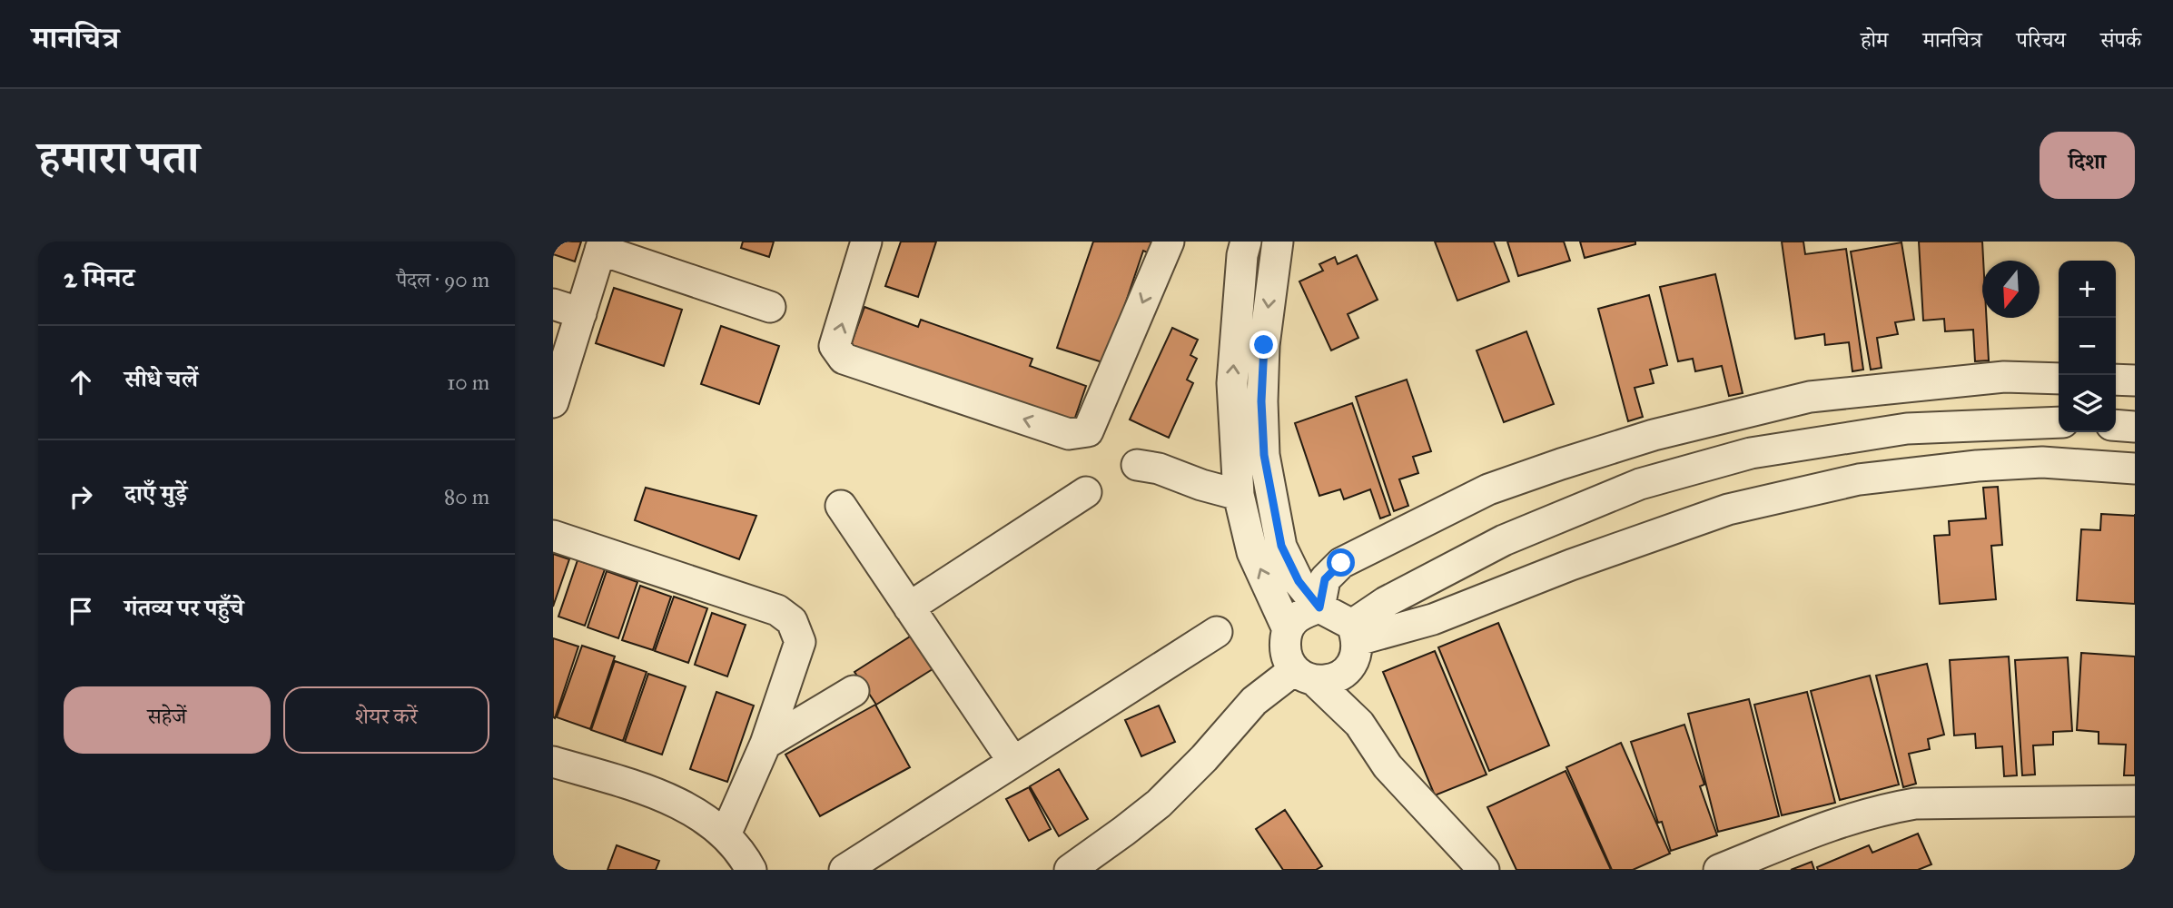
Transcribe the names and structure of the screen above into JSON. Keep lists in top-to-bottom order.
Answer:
{
  "north": "bottom",
  "page": {
    "header": "मानचित्र",
    "nav": [
      "होम",
      "मानचित्र",
      "परिचय",
      "संपर्क"
    ],
    "title": "हमारा पता",
    "buttons": [
      "दिशा",
      ["सहेजें", "शेयर करें"]
    ],
    "heading": ["2 मिनट", "पैदल · 90 m"],
    "map_buttons": ["+", "−"],
    "list": [
      ["सीधे चलें", "10 m"],
      ["दाएँ मुड़ें", "80 m"],
      "गंतव्य पर पहुँचे"
    ]
  }
}
